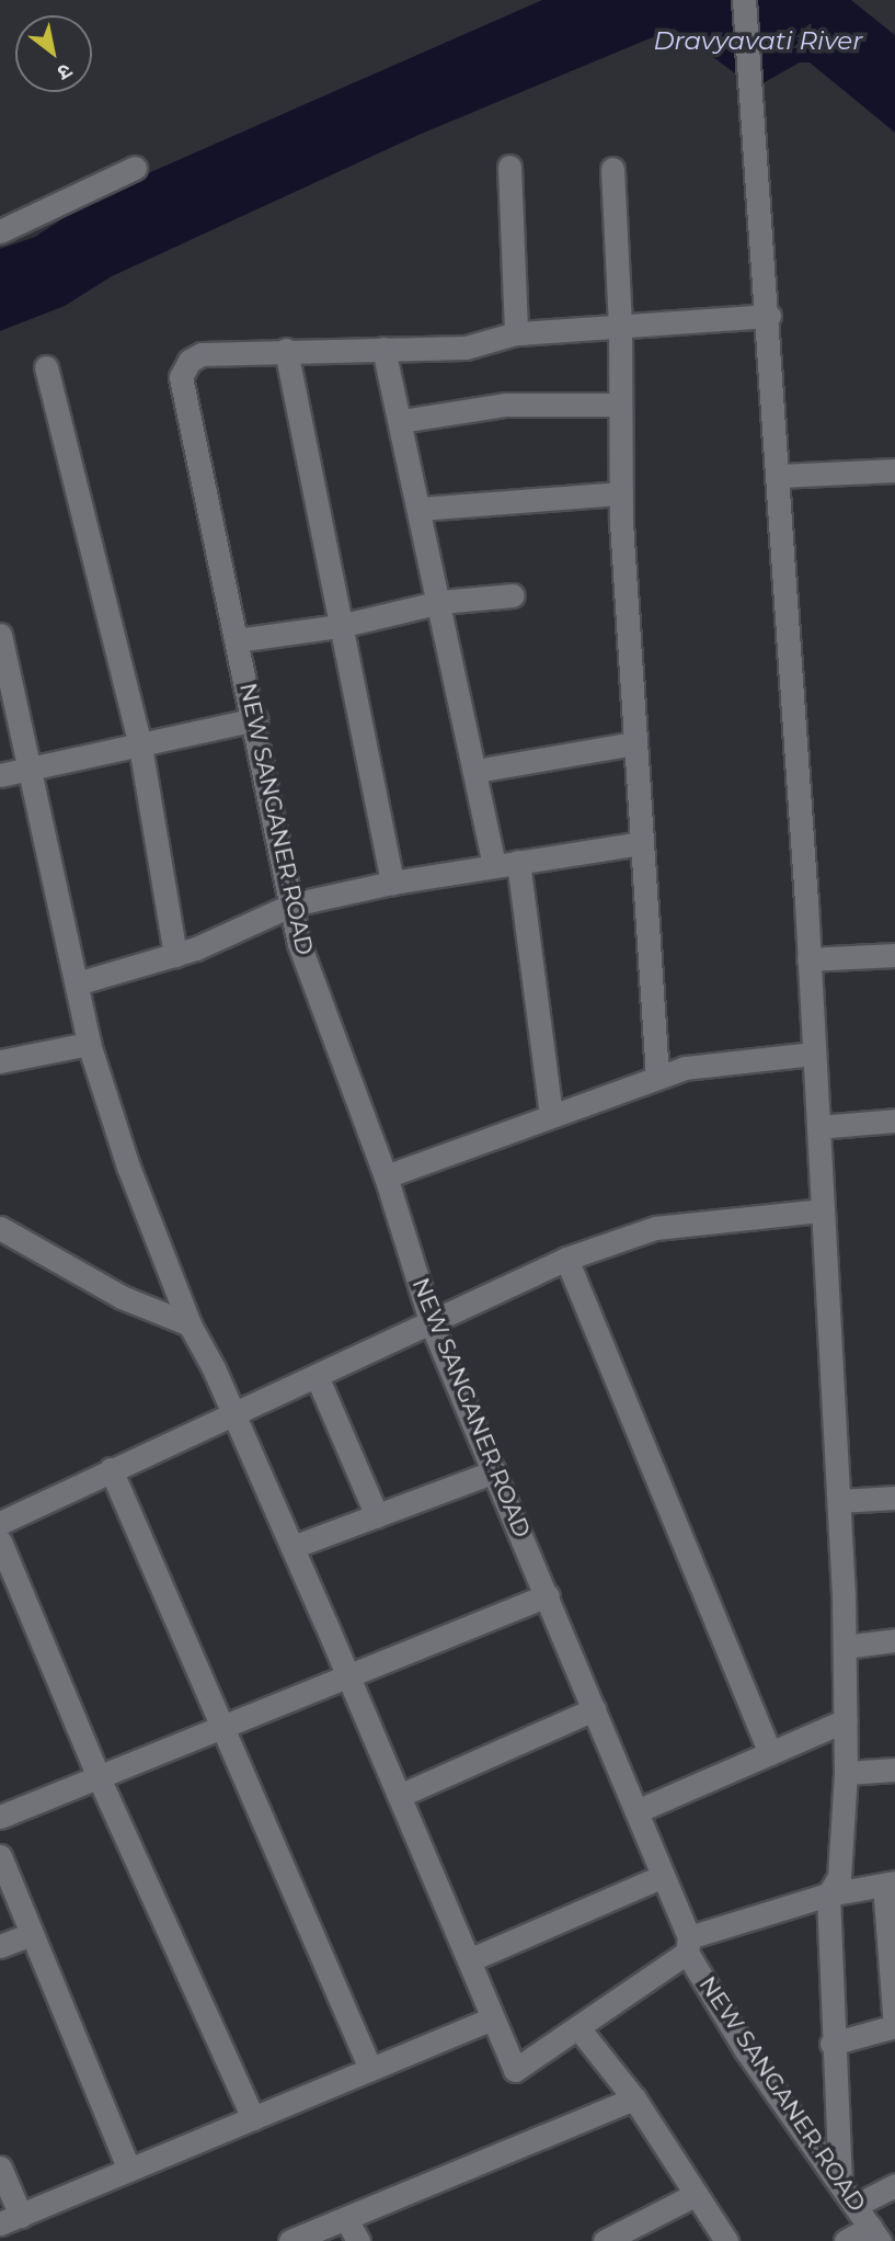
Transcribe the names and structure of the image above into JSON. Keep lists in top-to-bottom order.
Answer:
{
  "streets": {
    "street": ["NEW SANGANER ROAD"]
  },
  "water": ["Dravyavati River"],
  "north": "bottom right"
}
